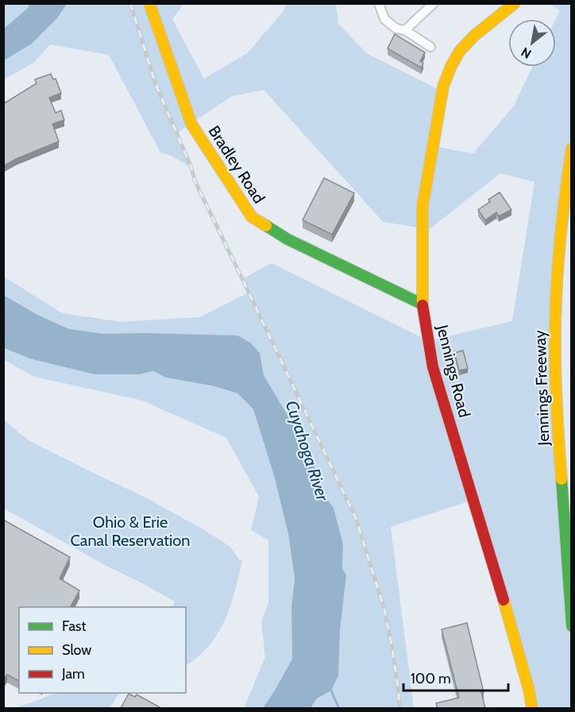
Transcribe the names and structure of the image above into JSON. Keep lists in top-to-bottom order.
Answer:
{
  "streets": {
    "main road": ["Bradley Road", "Jennings Road", "Jennings Freeway"]
  },
  "crossings": [
    ["Bradley Road", "Jennings Road"]
  ],
  "water": ["Cuyahoga River"],
  "parks": ["Ohio & Erie Canal Reservation"],
  "legend": ["Fast", "Slow", "Jam"],
  "scale_bar": "100 m",
  "north": "bottom left"
}
